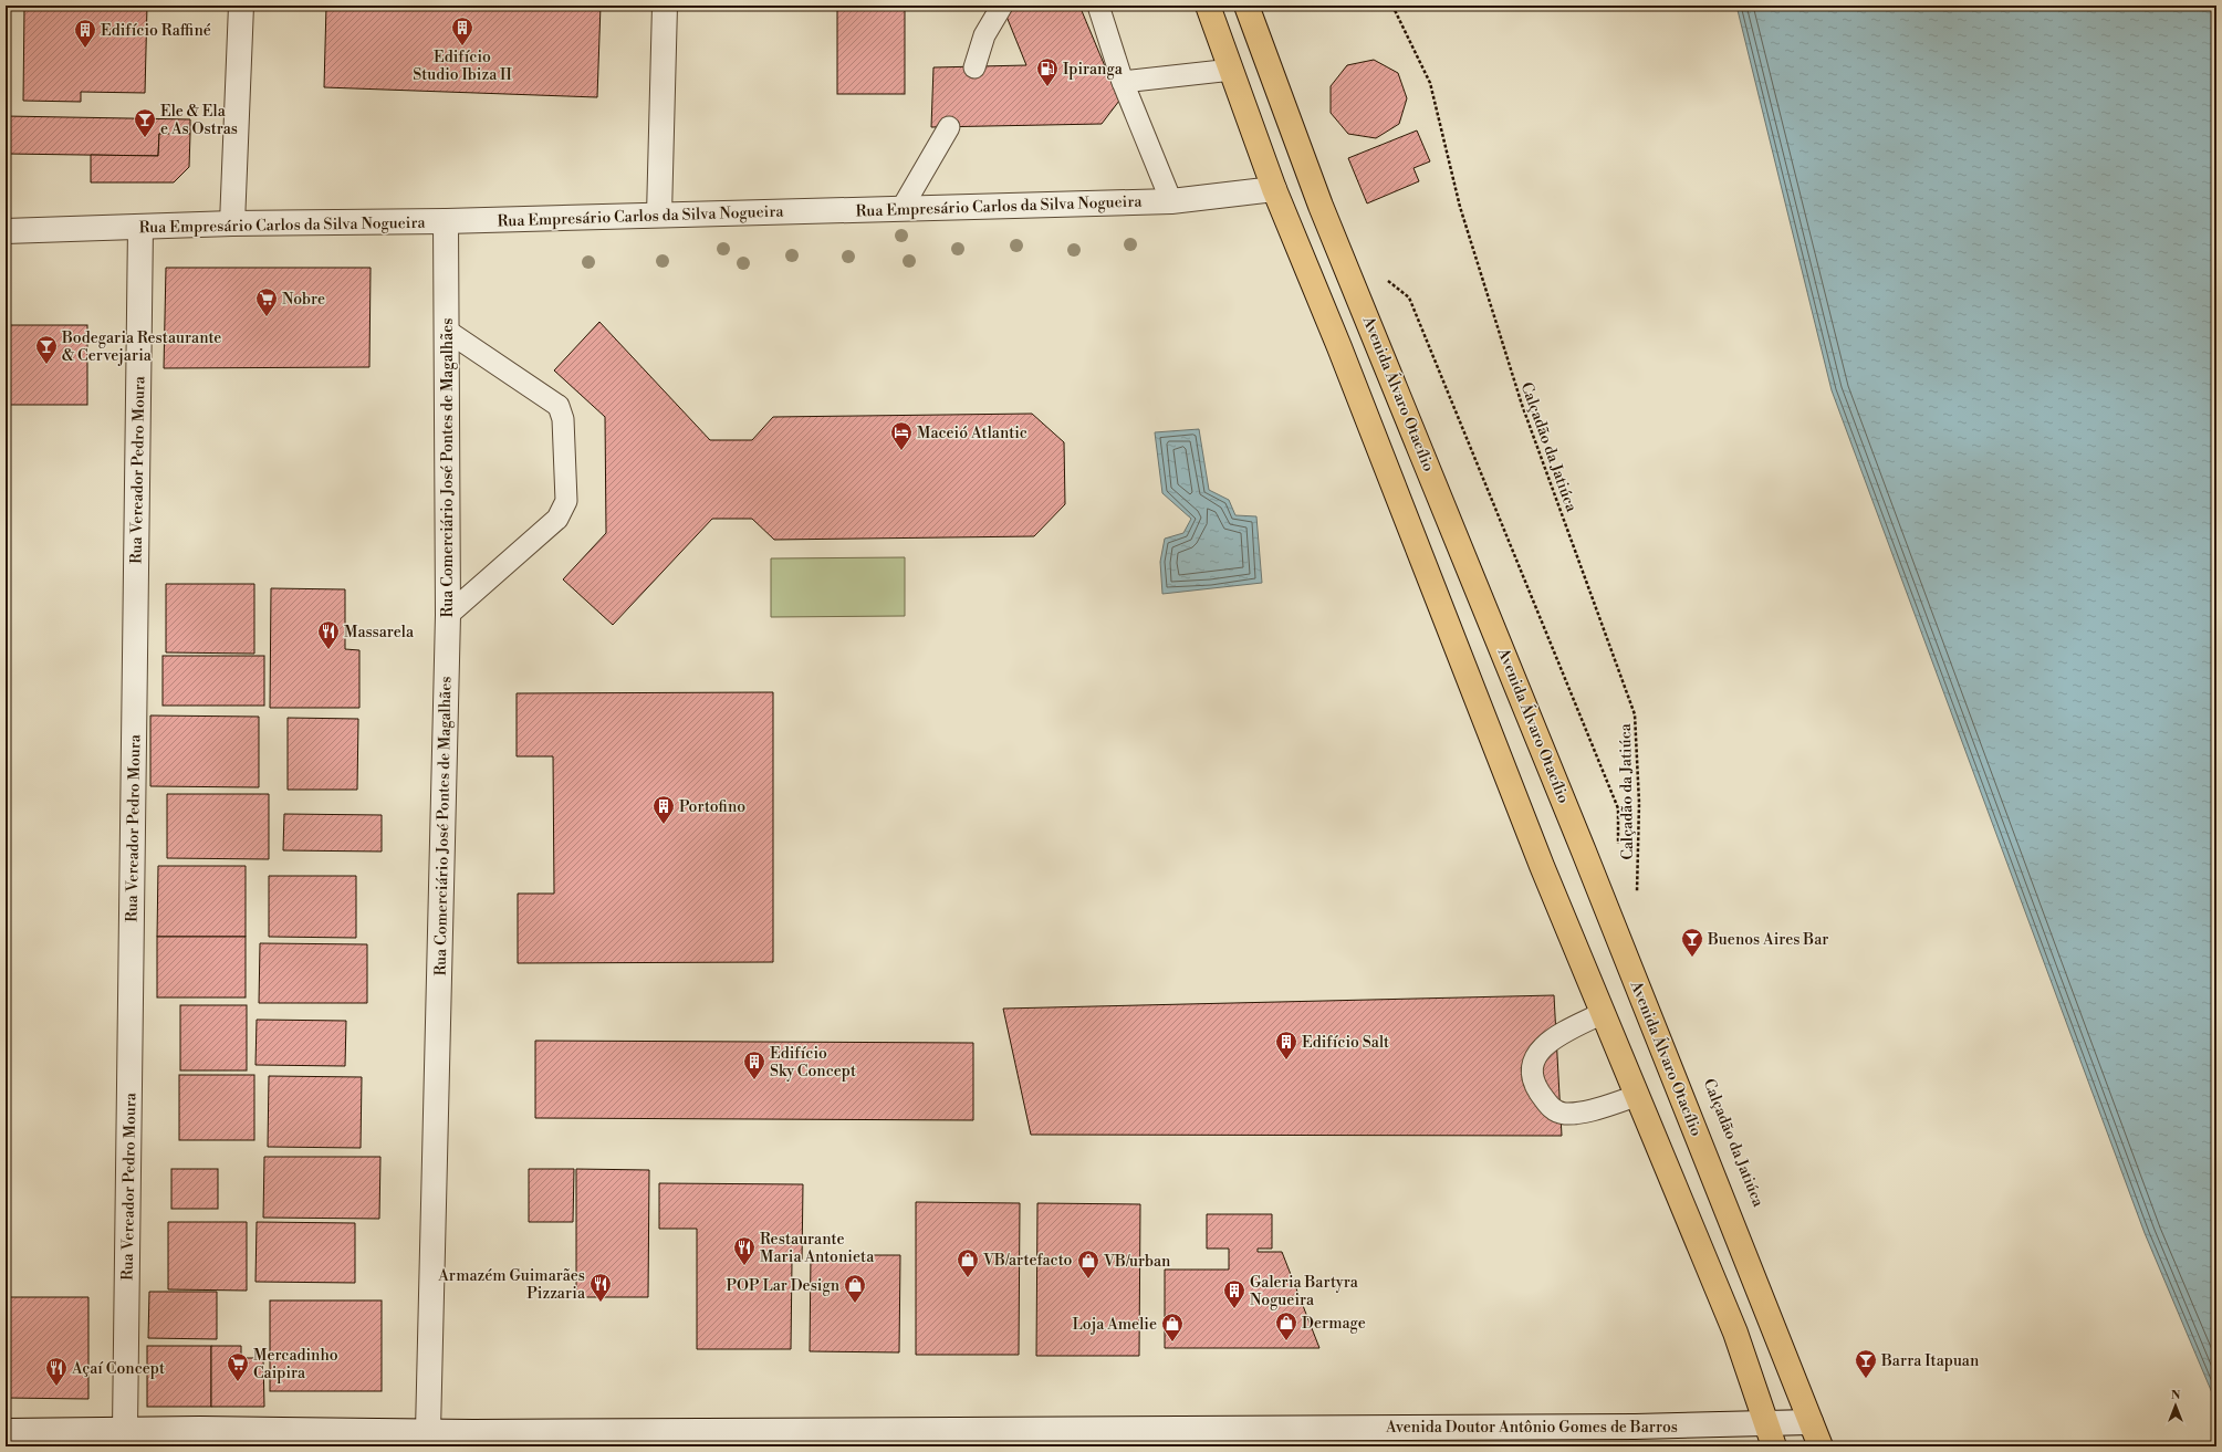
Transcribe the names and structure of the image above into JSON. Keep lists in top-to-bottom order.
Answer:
{
  "streets": {
    "main road": ["Avenida Álvaro Otacílio"],
    "street": [
      "Rua Empresário Carlos da Silva Nogueira",
      "Rua Comerciário José Pontes de Magalhães",
      "Rua Vereador Pedro Moura",
      "Avenida Doutor Antônio Gomes de Barros"
    ],
    "path": ["Calçadão da Jatiúca"]
  },
  "crossings": [
    ["Rua Empresário Carlos da Silva Nogueira", "Rua Comerciário José Pontes de Magalhães"],
    ["Rua Empresário Carlos da Silva Nogueira", "Rua Vereador Pedro Moura"],
    ["Avenida Álvaro Otacílio", "Avenida Doutor Antônio Gomes de Barros"],
    ["Rua Comerciário José Pontes de Magalhães", "Avenida Doutor Antônio Gomes de Barros"],
    ["Rua Vereador Pedro Moura", "Avenida Doutor Antônio Gomes de Barros"]
  ],
  "places": {
    "building": [
      "Edifício Studio Ibiza II",
      "Edifício Raffiné",
      "Portofino",
      "Edifício Salt",
      "Edifício Sky Concept",
      "Galeria Bartyra Nogueira"
    ],
    "fuel station": ["Ipiranga"],
    "bar": [
      "Ele & Ela e As Ostras",
      "Bodegaria Restaurante & Cervejaria",
      "Buenos Aires Bar",
      "Barra Itapuan"
    ],
    "supermarket": ["Nobre", "Mercadinho Caipira"],
    "hotel": ["Maceió Atlantic"],
    "restaurant": [
      "Massarela",
      "Restaurante Maria Antonieta",
      "Armazém Guimarães Pizzaria",
      "Açaí Concept"
    ],
    "shop": [
      "VB/artefacto",
      "VB/urban",
      "POP Lar Design",
      "Dermage",
      "Loja Amelie"
    ]
  },
  "north": "top"
}
